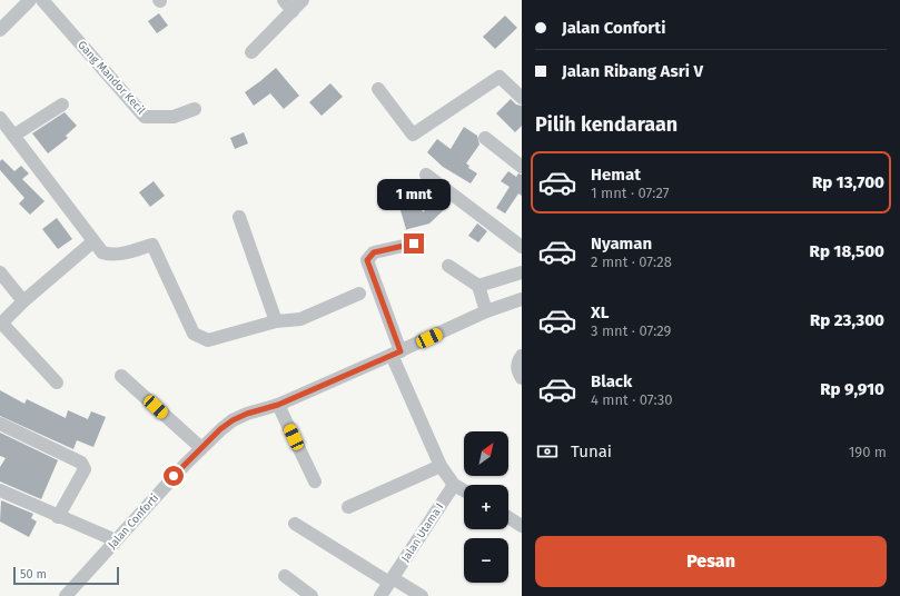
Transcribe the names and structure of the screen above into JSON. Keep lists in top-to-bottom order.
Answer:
{
  "streets": {
    "street": ["Gang Mandor Kecil", "Jalan Conforti", "Jalan Utama I"]
  },
  "scale_bar": "50 m",
  "north": "top right",
  "page": {
    "banner": ["Jalan Conforti", "Jalan Ribang Asri V"],
    "heading": "Pilih kendaraan",
    "list": [
      {
        "name": "Hemat",
        "note": "1 mnt · 07:27",
        "value": "Rp 13,700"
      },
      {
        "name": "Nyaman",
        "note": "2 mnt · 07:28",
        "value": "Rp 18,500"
      },
      {
        "name": "XL",
        "note": "3 mnt · 07:29",
        "value": "Rp 23,300"
      },
      {
        "name": "Black",
        "note": "4 mnt · 07:30",
        "value": "Rp 9,910"
      }
    ],
    "bubble": "1 mnt",
    "pay": ["Tunai", "190 m"],
    "map_buttons": ["+", "−"],
    "buttons": "Pesan",
    "scale": "50 m"
  }
}
